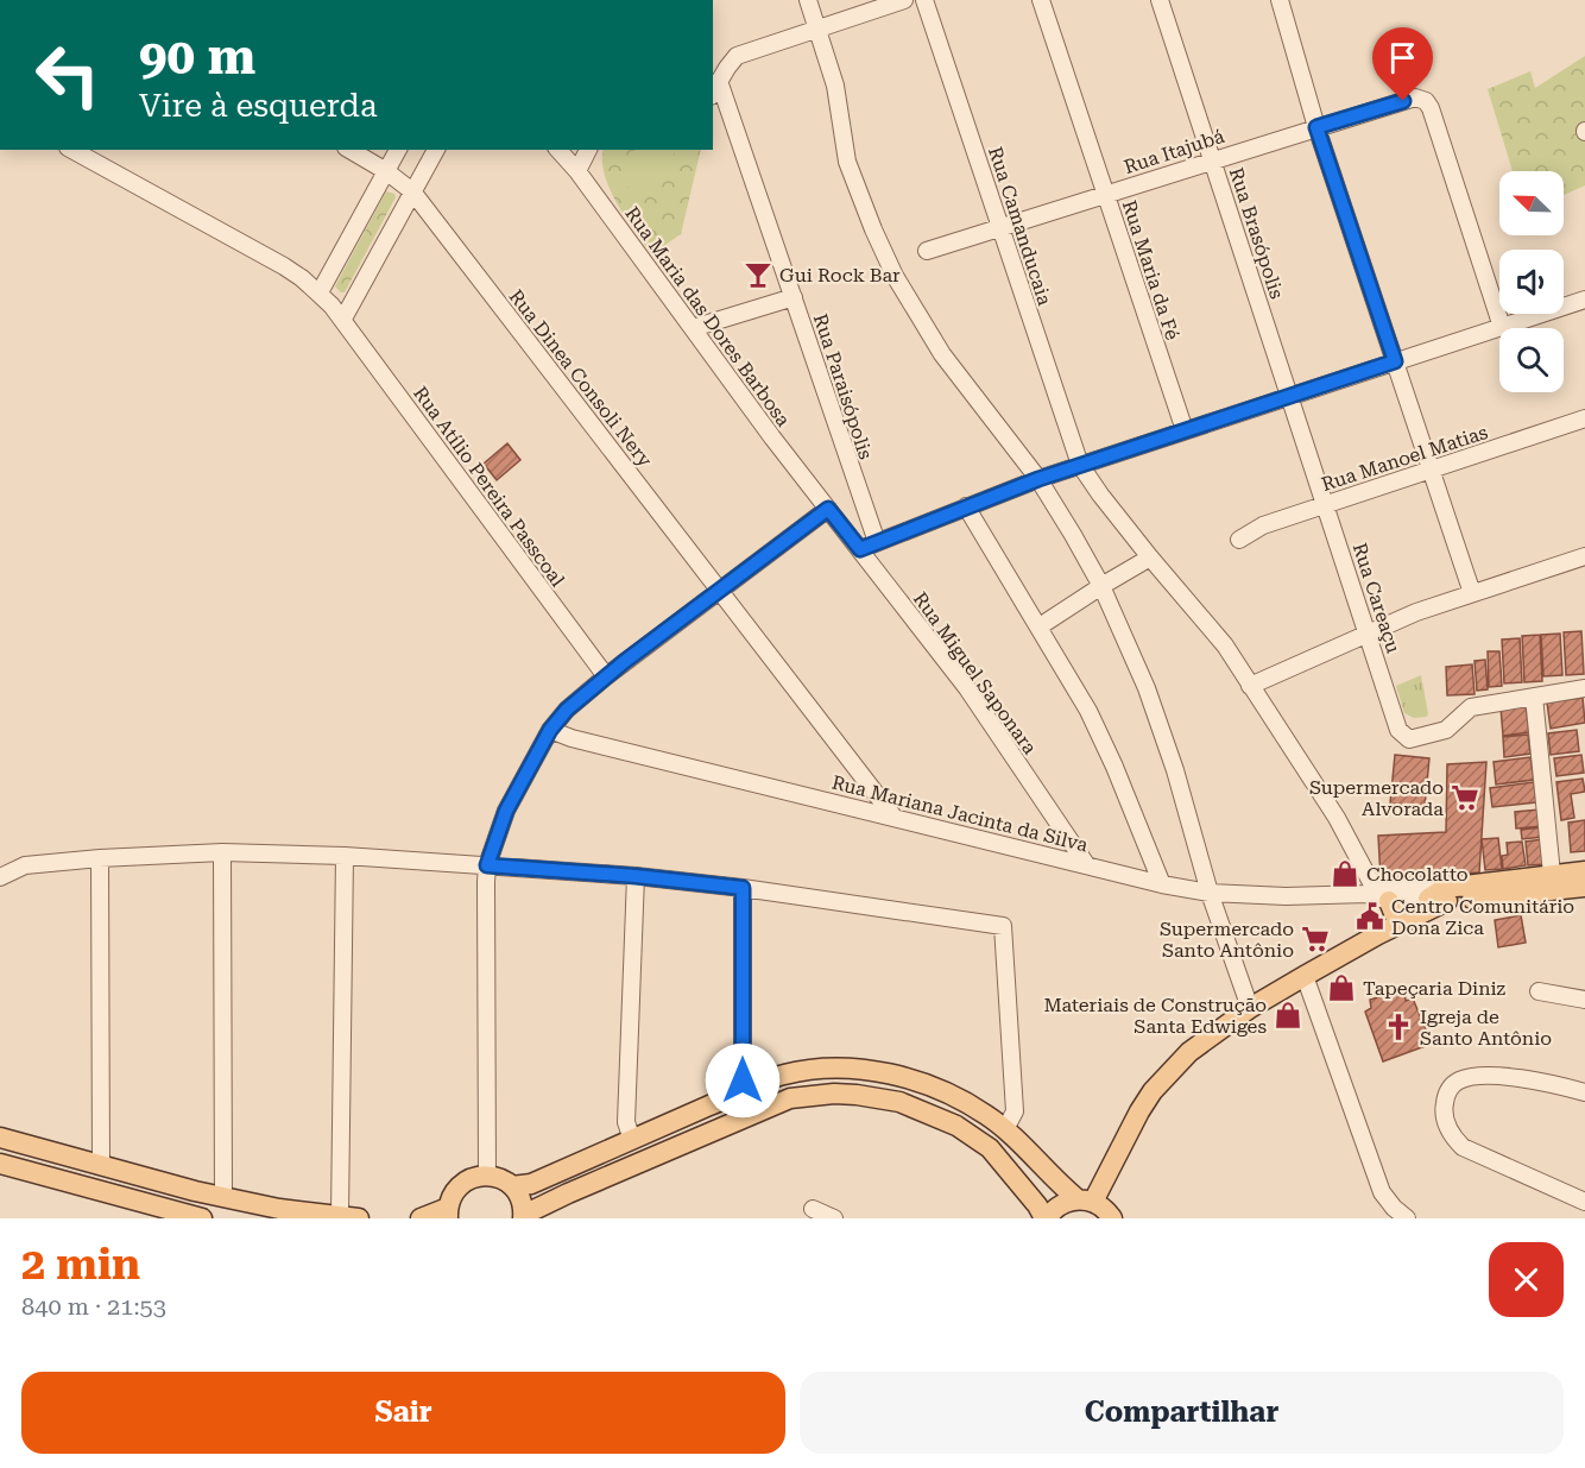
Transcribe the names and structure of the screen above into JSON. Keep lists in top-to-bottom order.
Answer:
{
  "streets": {
    "street": [
      "Rua Itajubá",
      "Rua Camanducaia",
      "Rua Brasópolis",
      "Rua Maria da Fé",
      "Rua Maria das Dores Barbosa",
      "Rua Dinea Consoli Nery",
      "Rua Paraisópolis",
      "Rua Manoel Matias",
      "Rua Atílio Pereira Passcoal",
      "Rua Careaçu",
      "Rua Miguel Saponara",
      "Rua Mariana Jacinta da Silva"
    ]
  },
  "crossings": [
    ["Rua Itajubá", "Rua Camanducaia"],
    ["Rua Itajubá", "Rua Brasópolis"],
    ["Rua Itajubá", "Rua Maria da Fé"],
    ["Rua Camanducaia", "Rua Mariana Jacinta da Silva"],
    ["Rua Brasópolis", "Rua Careaçu"],
    ["Rua Maria das Dores Barbosa", "Rua Miguel Saponara"],
    ["Rua Dinea Consoli Nery", "Rua Mariana Jacinta da Silva"],
    ["Rua Manoel Matias", "Rua Careaçu"],
    ["Rua Miguel Saponara", "Rua Mariana Jacinta da Silva"]
  ],
  "places": {
    "bar": ["Gui Rock Bar"],
    "supermarket": ["Supermercado Alvorada", "Supermercado Santo Antônio"],
    "shop": ["Chocolatto", "Tapeçaria Diniz", "Materiais de Construção Santa Edwiges"],
    "public building": ["Centro Comunitário Dona Zica"],
    "church": ["Igreja de Santo Antônio"]
  },
  "north": "top left",
  "page": {
    "turn": ["90 m", "Vire à esquerda"],
    "heading": ["2 min", "840 m · 21:53"],
    "buttons": ["Sair", "Compartilhar"]
  }
}
